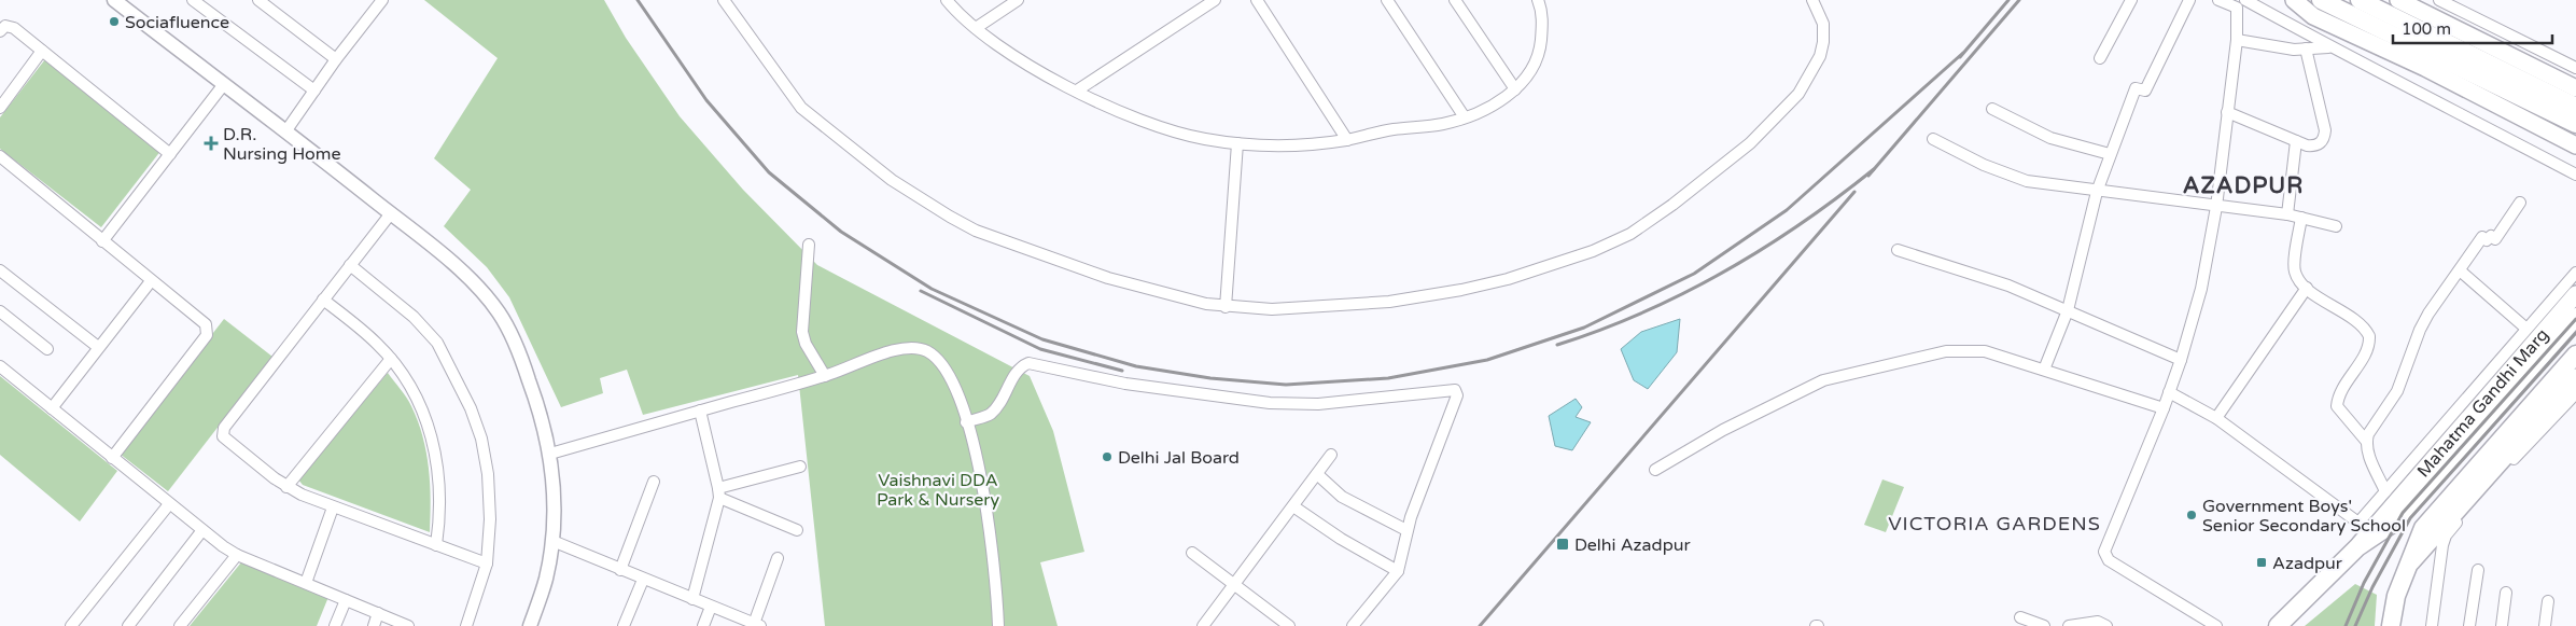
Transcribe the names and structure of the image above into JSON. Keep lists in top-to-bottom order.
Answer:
{
  "streets": {
    "main road": ["Mahatma Gandhi Marg"]
  },
  "districts": ["AZADPUR", "VICTORIA GARDENS"],
  "parks": ["Vaishnavi DDA Park & Nursery"],
  "places": {
    "other": ["Sociafluence", "Delhi Jal Board", "Government Boys' Senior Secondary School"],
    "health": ["D.R. Nursing Home"],
    "transit": ["Delhi Azadpur", "Azadpur"]
  },
  "scale_bar": "100 m"
}
